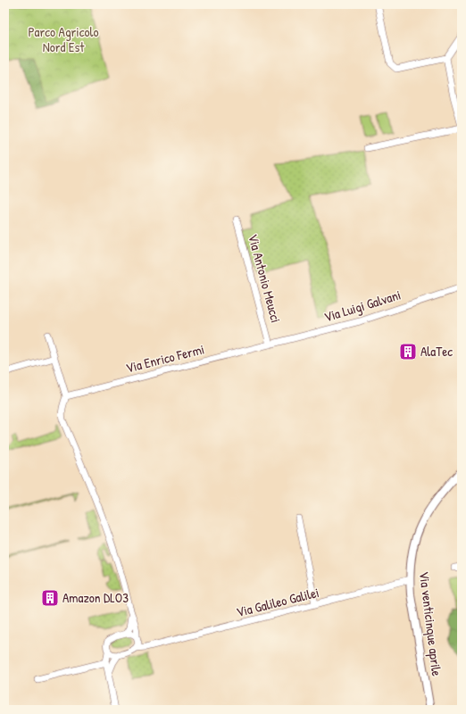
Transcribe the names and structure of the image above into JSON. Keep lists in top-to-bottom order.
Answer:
{
  "streets": {
    "street": [
      "Via Antonio Meucci",
      "Via Luigi Galvani",
      "Via Enrico Fermi",
      "Via Galileo Galilei",
      "Via venticinque aprile"
    ]
  },
  "crossings": [
    ["Via Antonio Meucci", "Via Luigi Galvani"],
    ["Via Antonio Meucci", "Via Enrico Fermi"],
    ["Via Luigi Galvani", "Via Enrico Fermi"],
    ["Via Galileo Galilei", "Via venticinque aprile"]
  ],
  "parks": ["Parco Agricolo Nord Est"],
  "places": {
    "building": ["AlaTec", "Amazon DLO3"]
  }
}
